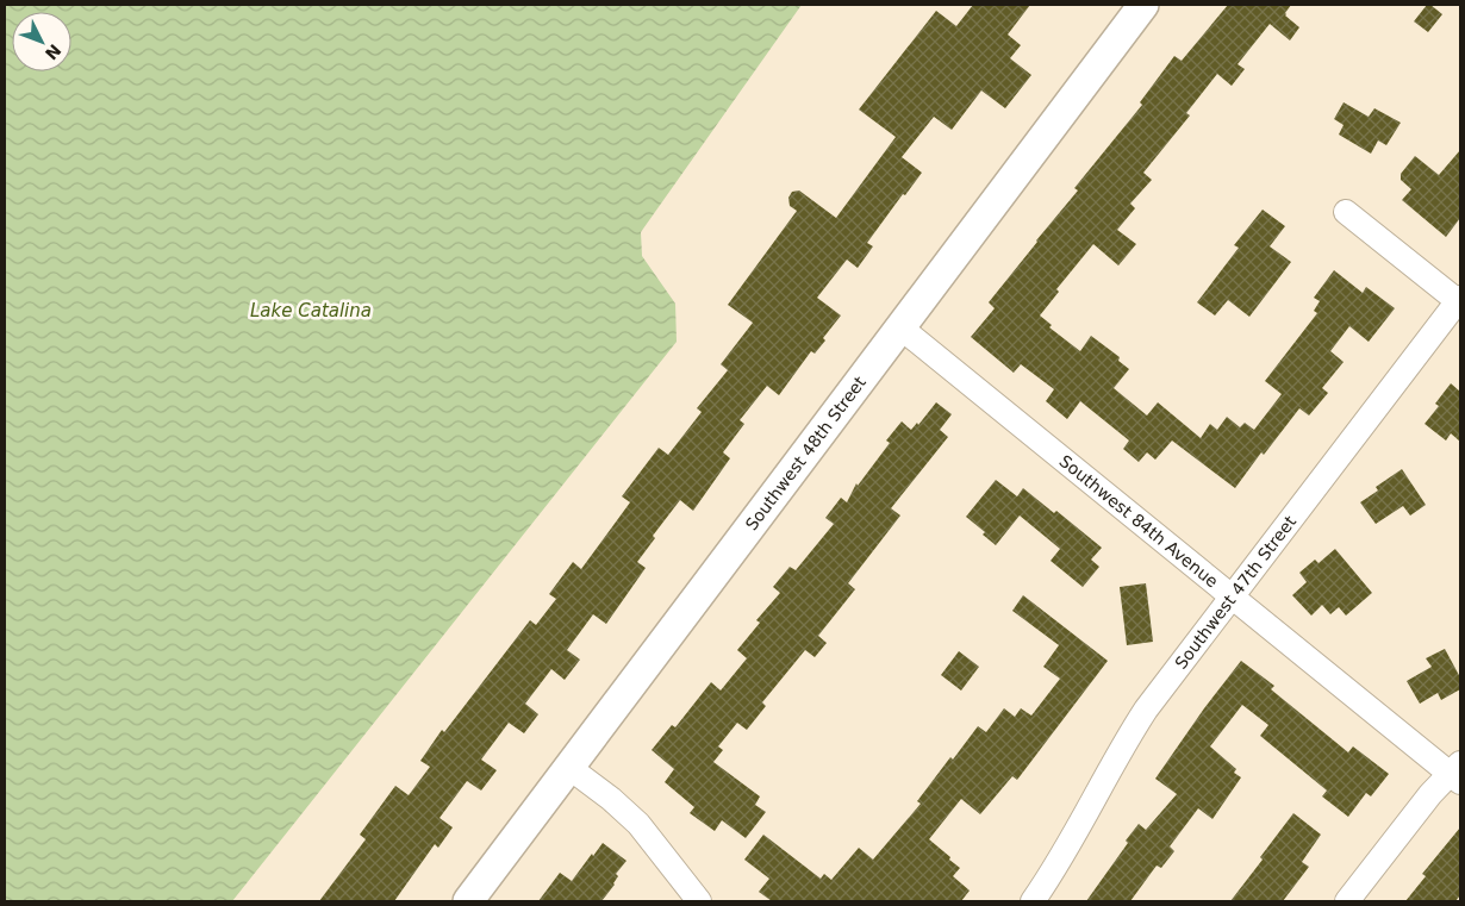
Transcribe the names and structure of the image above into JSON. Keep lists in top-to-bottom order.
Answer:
{
  "streets": {
    "street": ["Southwest 48th Street", "Southwest 84th Avenue", "Southwest 47th Street"]
  },
  "crossings": [
    ["Southwest 48th Street", "Southwest 84th Avenue"],
    ["Southwest 84th Avenue", "Southwest 47th Street"]
  ],
  "water": ["Lake Catalina"],
  "north": "bottom right"
}
